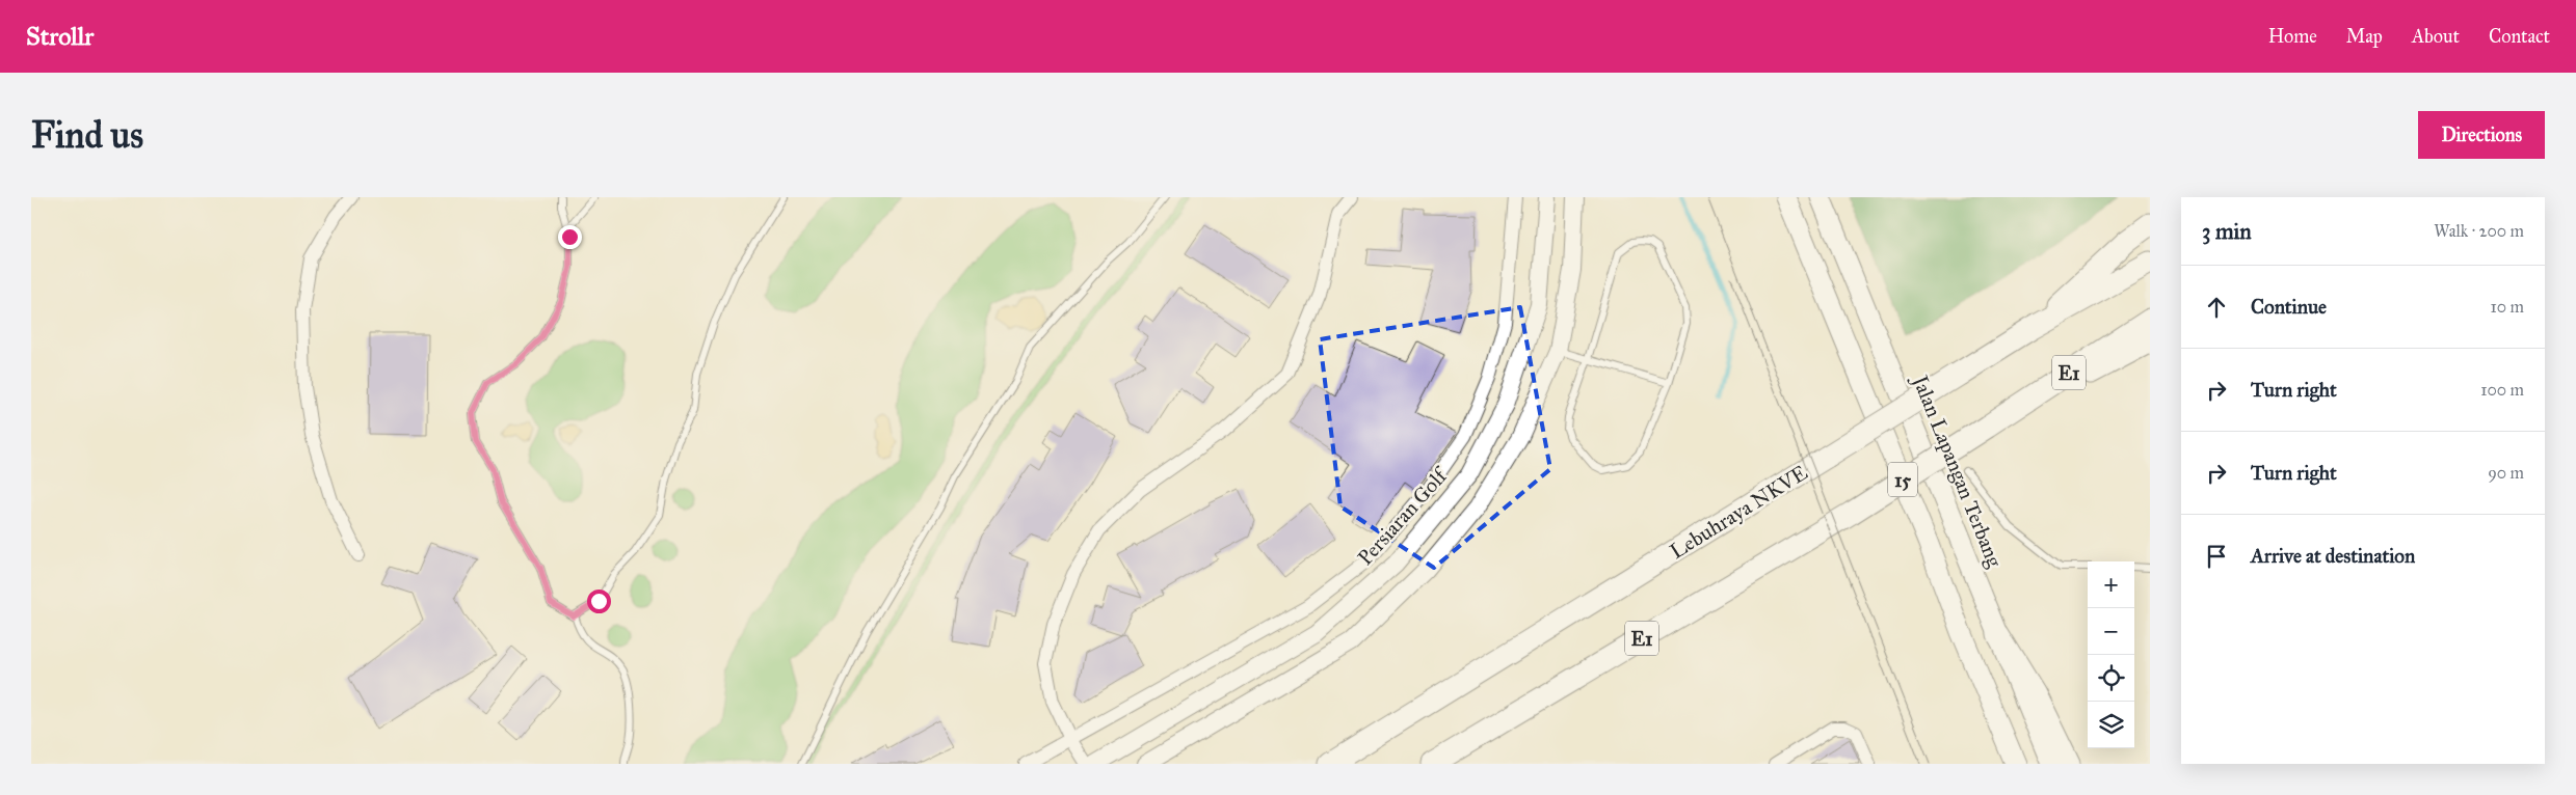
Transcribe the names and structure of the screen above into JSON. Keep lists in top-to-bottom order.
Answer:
{
  "streets": {
    "highway": ["E1", "Lebuhraya NKVE"],
    "main road": ["Jalan Lapangan Terbang", "15"],
    "street": ["Persiaran Golf"]
  },
  "page": {
    "header": "Strollr",
    "nav": [
      "Home",
      "Map",
      "About",
      "Contact"
    ],
    "buttons": "Directions",
    "title": "Find us",
    "heading": ["3 min", "Walk · 200 m"],
    "list": [
      ["Continue", "10 m"],
      ["Turn right", "100 m"],
      ["Turn right", "90 m"],
      "Arrive at destination"
    ],
    "map_buttons": ["+", "−"]
  }
}
